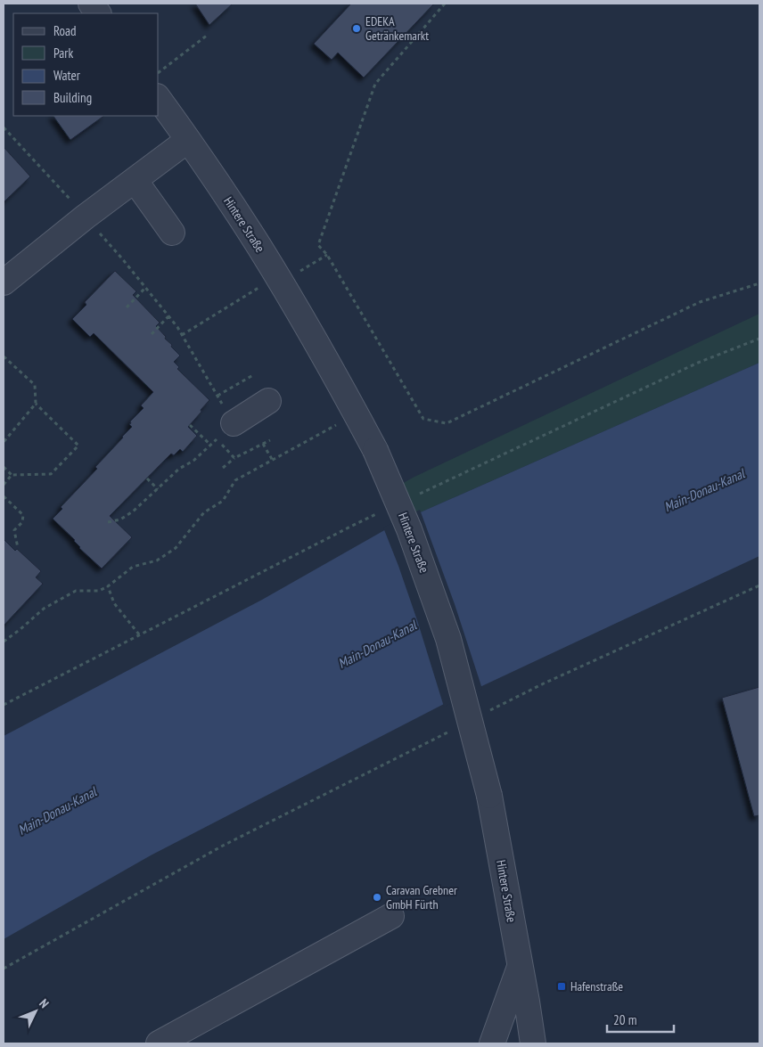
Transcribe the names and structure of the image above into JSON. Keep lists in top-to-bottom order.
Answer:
{
  "streets": {
    "street": ["Hintere Straße"]
  },
  "water": ["Main-Donau-Kanal"],
  "places": {
    "other": ["EDEKA Getränkemarkt", "Caravan Grebner GmbH Fürth"],
    "transit": ["Hafenstraße"]
  },
  "legend": [
    "Road",
    "Park",
    "Water",
    "Building"
  ],
  "scale_bar": "20 m",
  "north": "top right"
}
